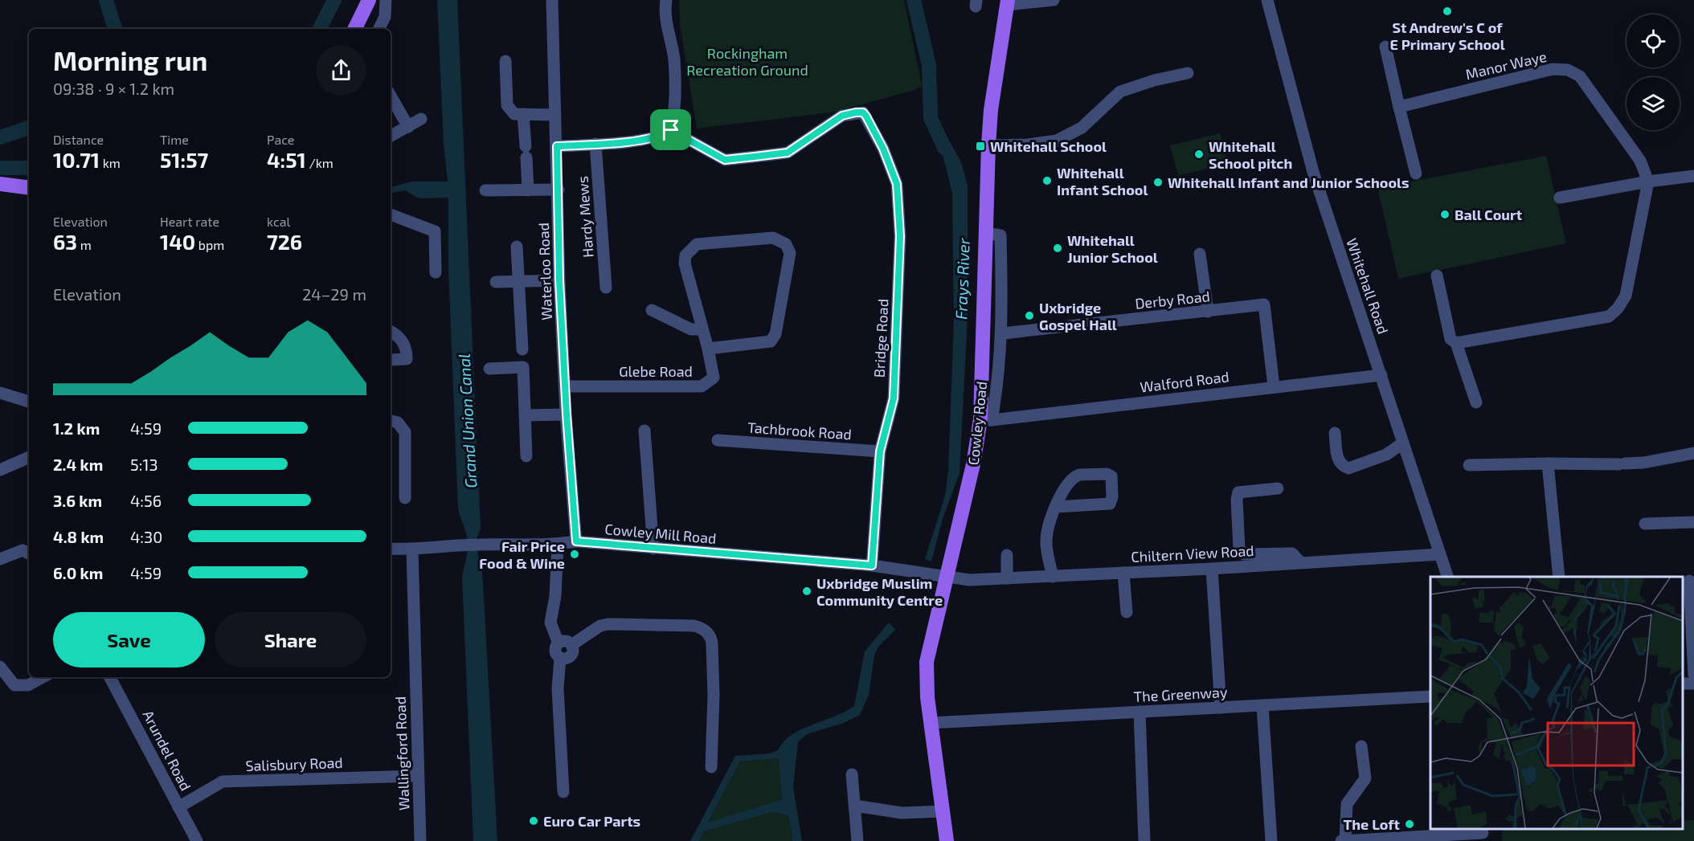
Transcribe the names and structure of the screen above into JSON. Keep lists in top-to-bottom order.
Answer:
{
  "streets": {
    "main road": ["Cowley Road"],
    "street": [
      "Manor Waye",
      "Hardy Mews",
      "Waterloo Road",
      "Whitehall Road",
      "Derby Road",
      "Bridge Road",
      "Glebe Road",
      "Walford Road",
      "Tachbrook Road",
      "Cowley Mill Road",
      "Chiltern View Road",
      "The Greenway",
      "Arundel Road",
      "Wallingford Road",
      "Salisbury Road"
    ]
  },
  "crossings": [
    ["Waterloo Road", "Glebe Road"],
    ["Waterloo Road", "Cowley Mill Road"],
    ["Whitehall Road", "Walford Road"],
    ["Whitehall Road", "Chiltern View Road"],
    ["Derby Road", "Walford Road"],
    ["Bridge Road", "Tachbrook Road"],
    ["Bridge Road", "Cowley Mill Road"],
    ["Walford Road", "Cowley Road"],
    ["Cowley Road", "Cowley Mill Road"],
    ["Cowley Road", "Chiltern View Road"],
    ["Cowley Road", "The Greenway"],
    ["Cowley Mill Road", "Chiltern View Road"],
    ["Cowley Mill Road", "Wallingford Road"],
    ["Arundel Road", "Salisbury Road"],
    ["Wallingford Road", "Salisbury Road"]
  ],
  "water": ["Frays River", "Grand Union Canal"],
  "parks": ["Rockingham Recreation Ground"],
  "places": {
    "other": [
      "St Andrew's C of E Primary School",
      "Whitehall School pitch",
      "Whitehall Infant School",
      "Whitehall Infant and Junior Schools",
      "Ball Court",
      "Whitehall Junior School",
      "Uxbridge Gospel Hall",
      "Fair Price Food & Wine",
      "Uxbridge Muslim Community Centre",
      "Euro Car Parts",
      "The Loft"
    ],
    "transit": ["Whitehall School"]
  },
  "page": {
    "heading": ["Morning run", "09:38 · 9 × 1.2 km"],
    "stats": [
      ["Distance", "10.71 km"],
      ["Time", "51:57"],
      ["Pace", "4:51 /km"],
      ["Elevation", "63 m"],
      ["Heart rate", "140 bpm"],
      ["kcal", "726"]
    ],
    "chart": ["Elevation", "24–29 m"],
    "list": [
      {
        "name": "1.2 km",
        "note": "4:59"
      },
      {
        "name": "2.4 km",
        "note": "5:13"
      },
      {
        "name": "3.6 km",
        "note": "4:56"
      },
      {
        "name": "4.8 km",
        "note": "4:30"
      },
      {
        "name": "6.0 km",
        "note": "4:59"
      }
    ],
    "buttons": ["Save", "Share"]
  }
}
